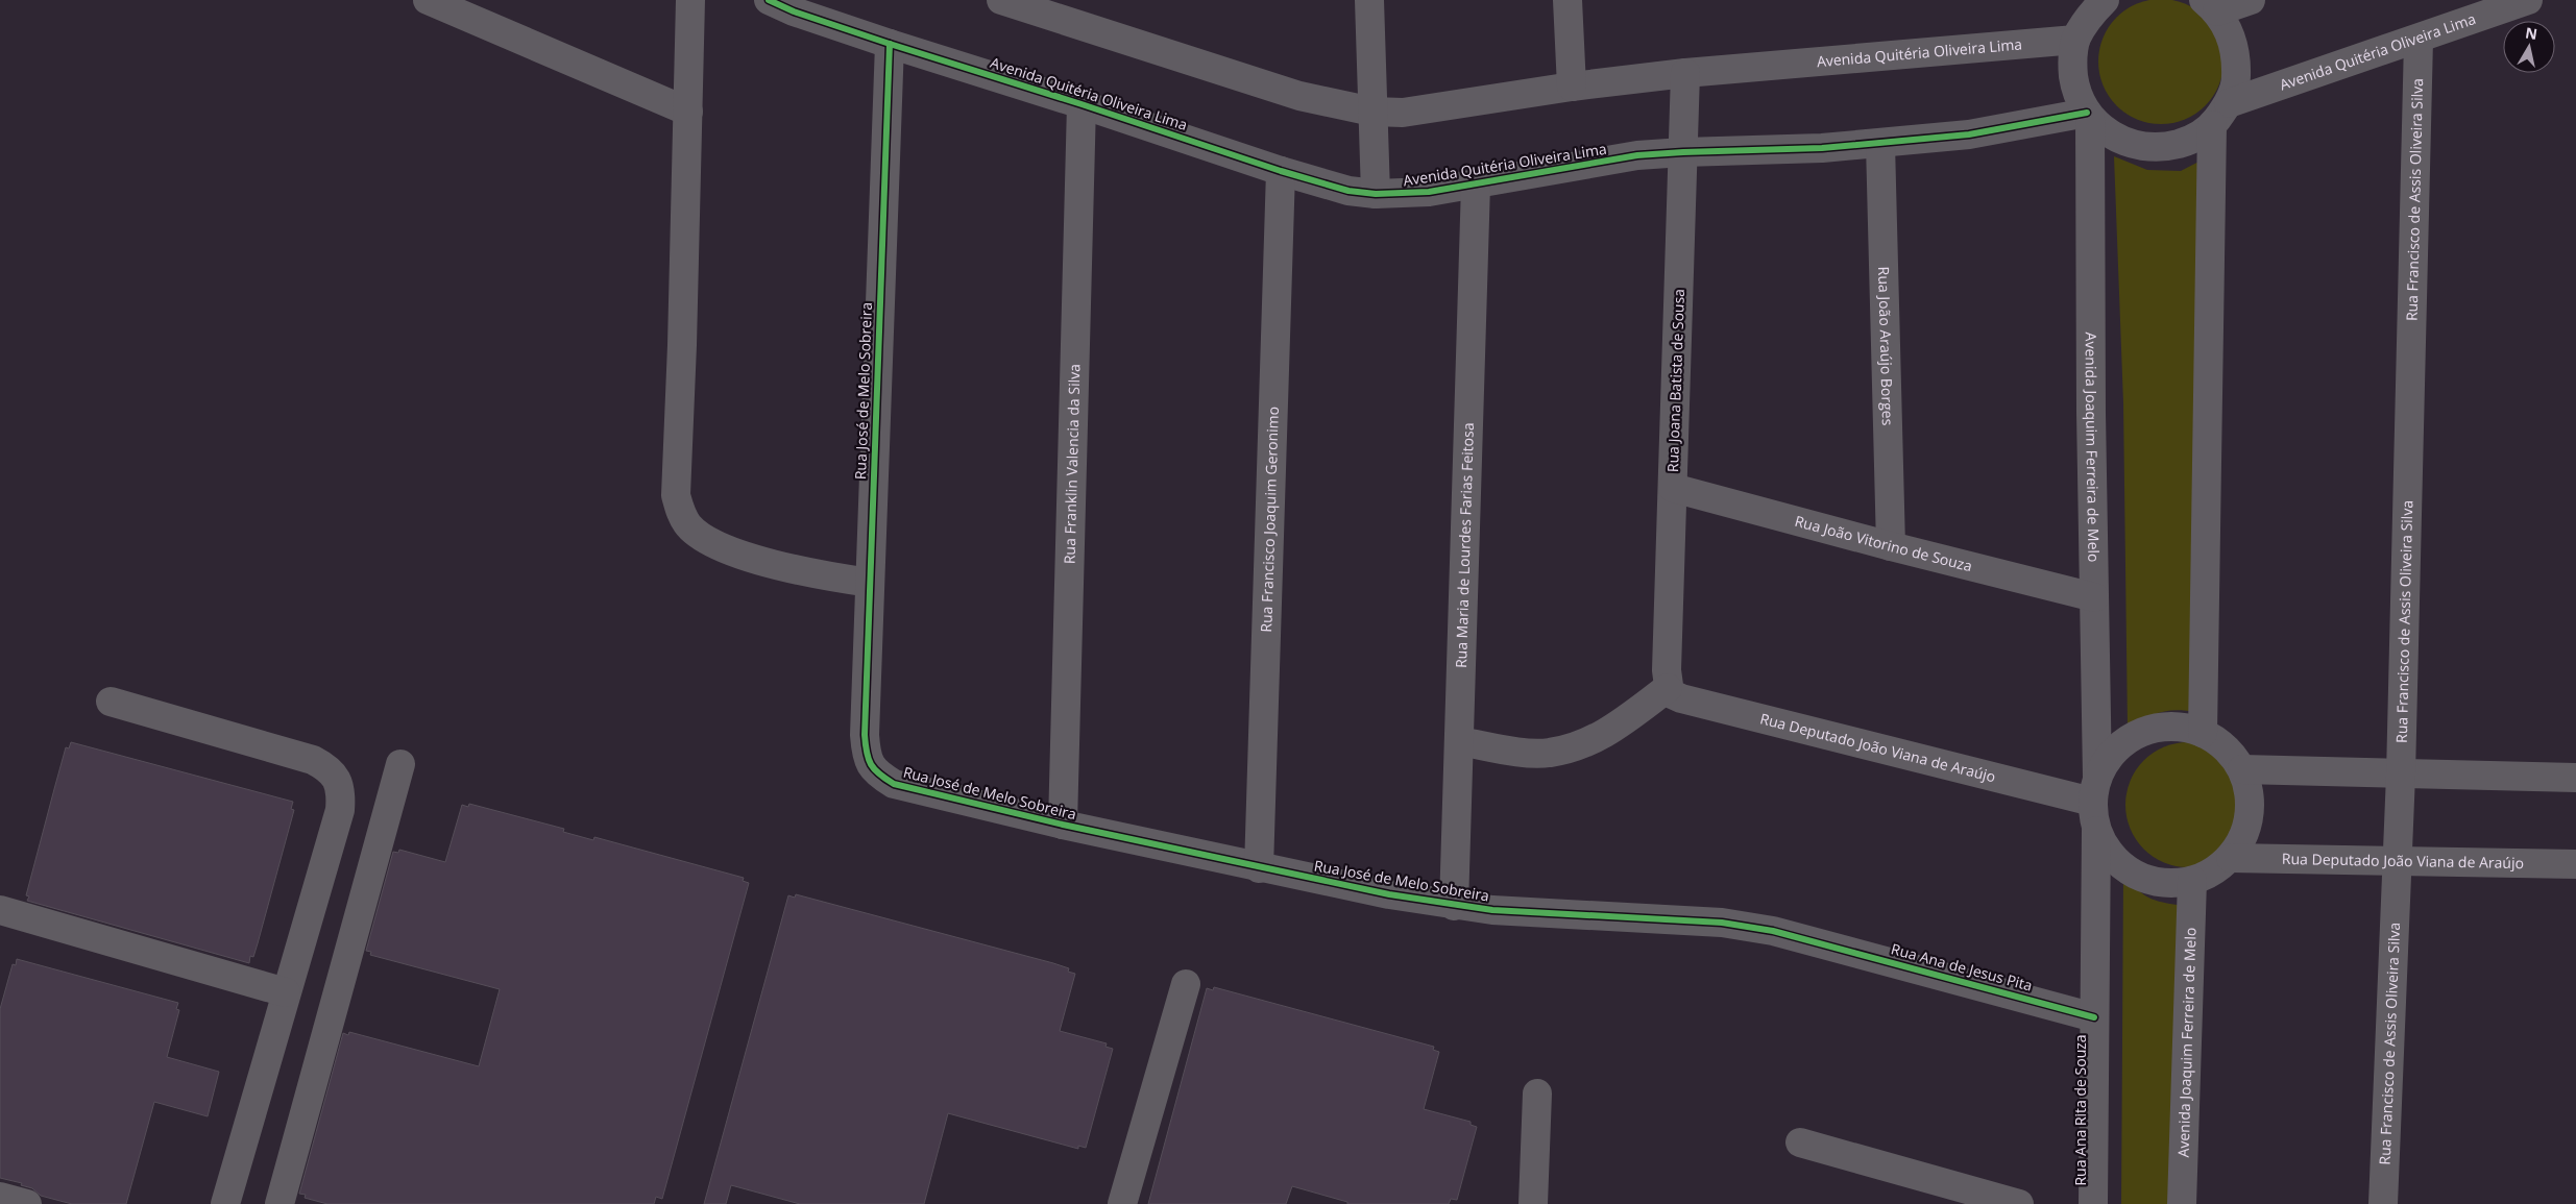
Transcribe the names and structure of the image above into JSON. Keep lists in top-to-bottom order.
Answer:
{
  "streets": {
    "street": [
      "Avenida Quitéria Oliveira Lima",
      "Rua Francisco de Assis Oliveira Silva",
      "Rua João Araújo Borges",
      "Rua Joana Batista de Sousa",
      "Rua José de Melo Sobreira",
      "Avenida Joaquim Ferreira de Melo",
      "Rua Franklin Valencia da Silva",
      "Rua Francisco Joaquim Geronimo",
      "Rua João Vitorino de Souza",
      "Rua Maria de Lourdes Farias Feitosa",
      "Rua Deputado João Viana de Araújo",
      "Rua Ana de Jesus Pita",
      "Rua Ana Rita de Souza"
    ]
  },
  "crossings": [
    ["Avenida Quitéria Oliveira Lima", "Rua Francisco de Assis Oliveira Silva"],
    ["Avenida Quitéria Oliveira Lima", "Rua João Araújo Borges"],
    ["Avenida Quitéria Oliveira Lima", "Rua Joana Batista de Sousa"],
    ["Avenida Quitéria Oliveira Lima", "Rua José de Melo Sobreira"],
    ["Avenida Quitéria Oliveira Lima", "Avenida Joaquim Ferreira de Melo"],
    ["Avenida Quitéria Oliveira Lima", "Rua Franklin Valencia da Silva"],
    ["Avenida Quitéria Oliveira Lima", "Rua Francisco Joaquim Geronimo"],
    ["Avenida Quitéria Oliveira Lima", "Rua Maria de Lourdes Farias Feitosa"],
    ["Rua Francisco de Assis Oliveira Silva", "Rua Deputado João Viana de Araújo"],
    ["Rua João Araújo Borges", "Rua João Vitorino de Souza"],
    ["Rua Joana Batista de Sousa", "Rua João Vitorino de Souza"],
    ["Rua Joana Batista de Sousa", "Rua Deputado João Viana de Araújo"],
    ["Rua José de Melo Sobreira", "Rua Franklin Valencia da Silva"],
    ["Rua José de Melo Sobreira", "Rua Francisco Joaquim Geronimo"],
    ["Rua José de Melo Sobreira", "Rua Maria de Lourdes Farias Feitosa"],
    ["Rua José de Melo Sobreira", "Rua Ana de Jesus Pita"],
    ["Avenida Joaquim Ferreira de Melo", "Rua João Vitorino de Souza"],
    ["Avenida Joaquim Ferreira de Melo", "Rua Deputado João Viana de Araújo"],
    ["Avenida Joaquim Ferreira de Melo", "Rua Ana Rita de Souza"],
    ["Rua Deputado João Viana de Araújo", "Rua Ana Rita de Souza"],
    ["Rua Ana de Jesus Pita", "Rua Ana Rita de Souza"]
  ],
  "north": "top"
}
